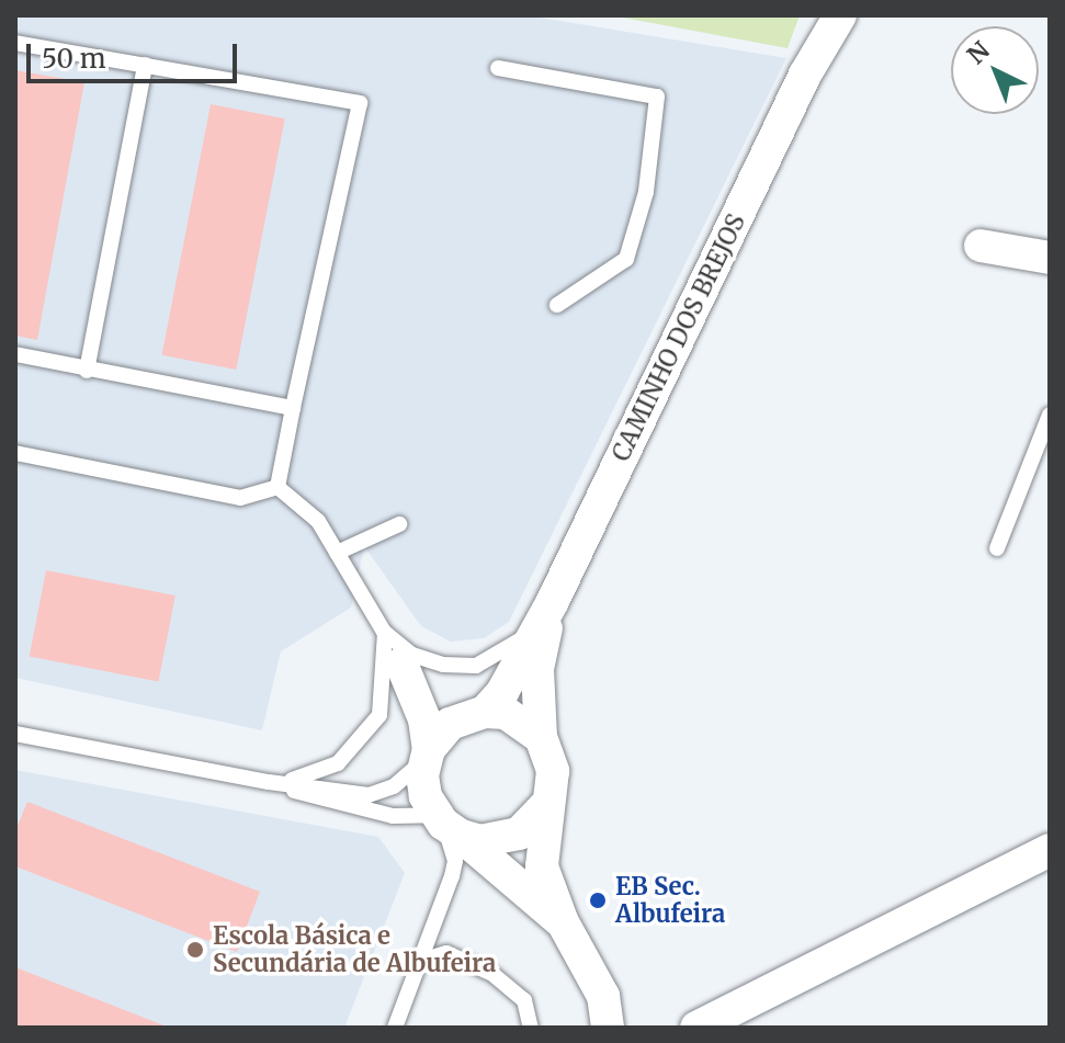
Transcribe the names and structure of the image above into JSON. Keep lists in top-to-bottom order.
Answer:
{
  "streets": {
    "street": ["CAMINHO DOS BREJOS"]
  },
  "places": ["EB Sec. Albufeira", "Escola Básica e Secundária de Albufeira"],
  "scale_bar": "50 m",
  "north": "top left"
}
